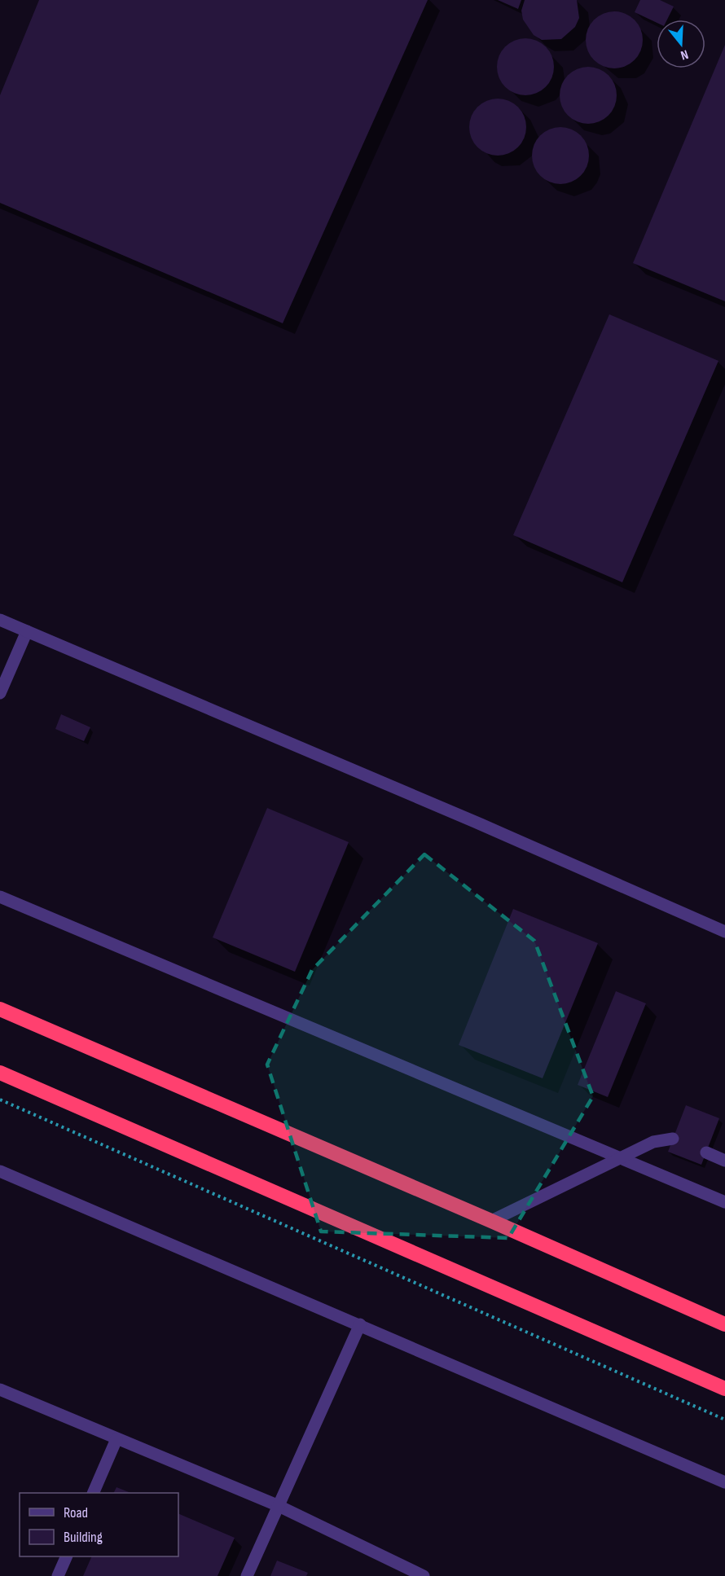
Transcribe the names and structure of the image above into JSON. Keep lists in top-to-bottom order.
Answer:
{
  "legend": ["Road", "Building"],
  "north": "bottom"
}
